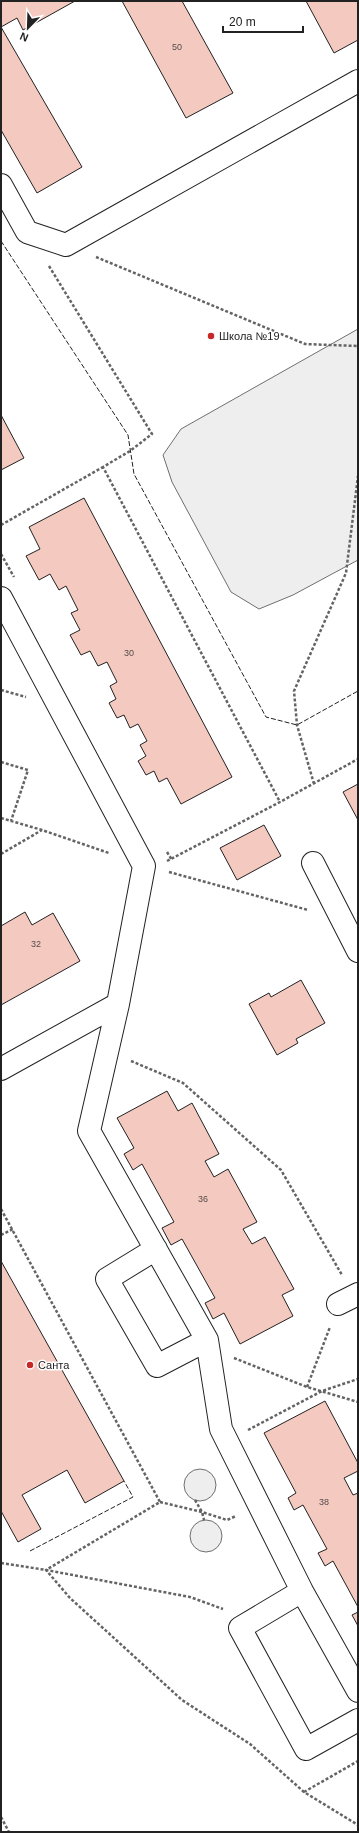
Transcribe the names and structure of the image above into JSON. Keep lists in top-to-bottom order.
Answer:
{
  "places": ["Школа №19", "Санта"],
  "house_numbers": [
    "50",
    "30",
    "32",
    "36",
    "38"
  ],
  "scale_bar": "20 m",
  "north": "bottom left"
}
